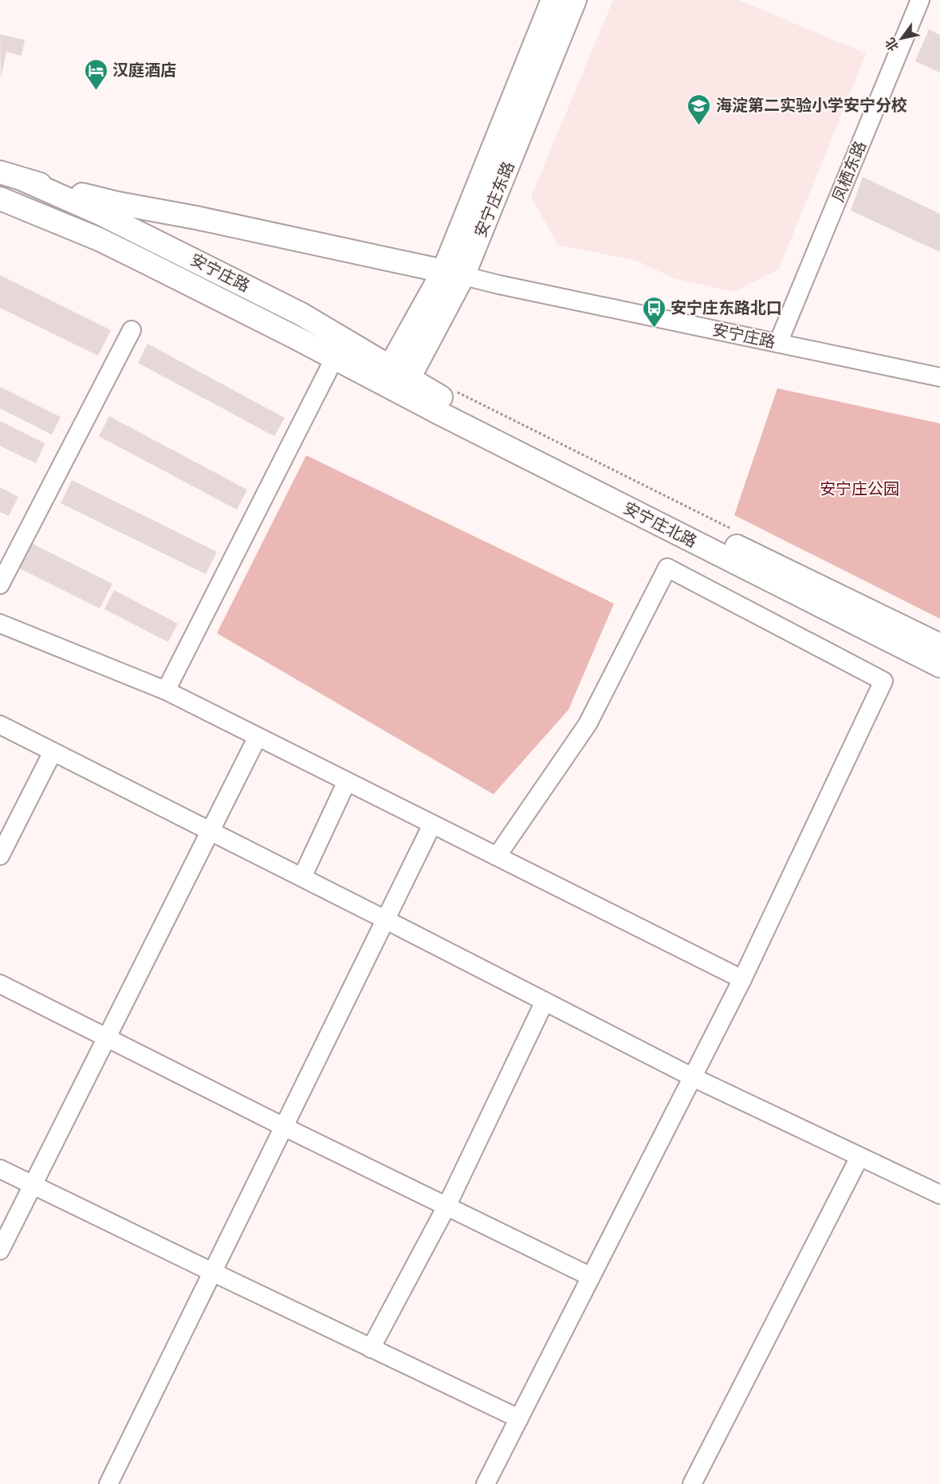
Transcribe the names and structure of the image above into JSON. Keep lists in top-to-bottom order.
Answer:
{
  "streets": {
    "main road": ["安宁庄东路", "安宁庄路", "安宁庄北路"],
    "street": ["凤栖东路"]
  },
  "crossings": [
    ["凤栖东路", "安宁庄路"],
    ["安宁庄东路", "安宁庄路"],
    ["安宁庄东路", "安宁庄北路"],
    ["安宁庄路", "安宁庄北路"]
  ],
  "parks": ["安宁庄公园"],
  "places": {
    "hotel": ["汉庭酒店"],
    "school or university": ["海淀第二实验小学安宁分校"],
    "bus stop": ["安宁庄东路北口"]
  },
  "north": "bottom left"
}
